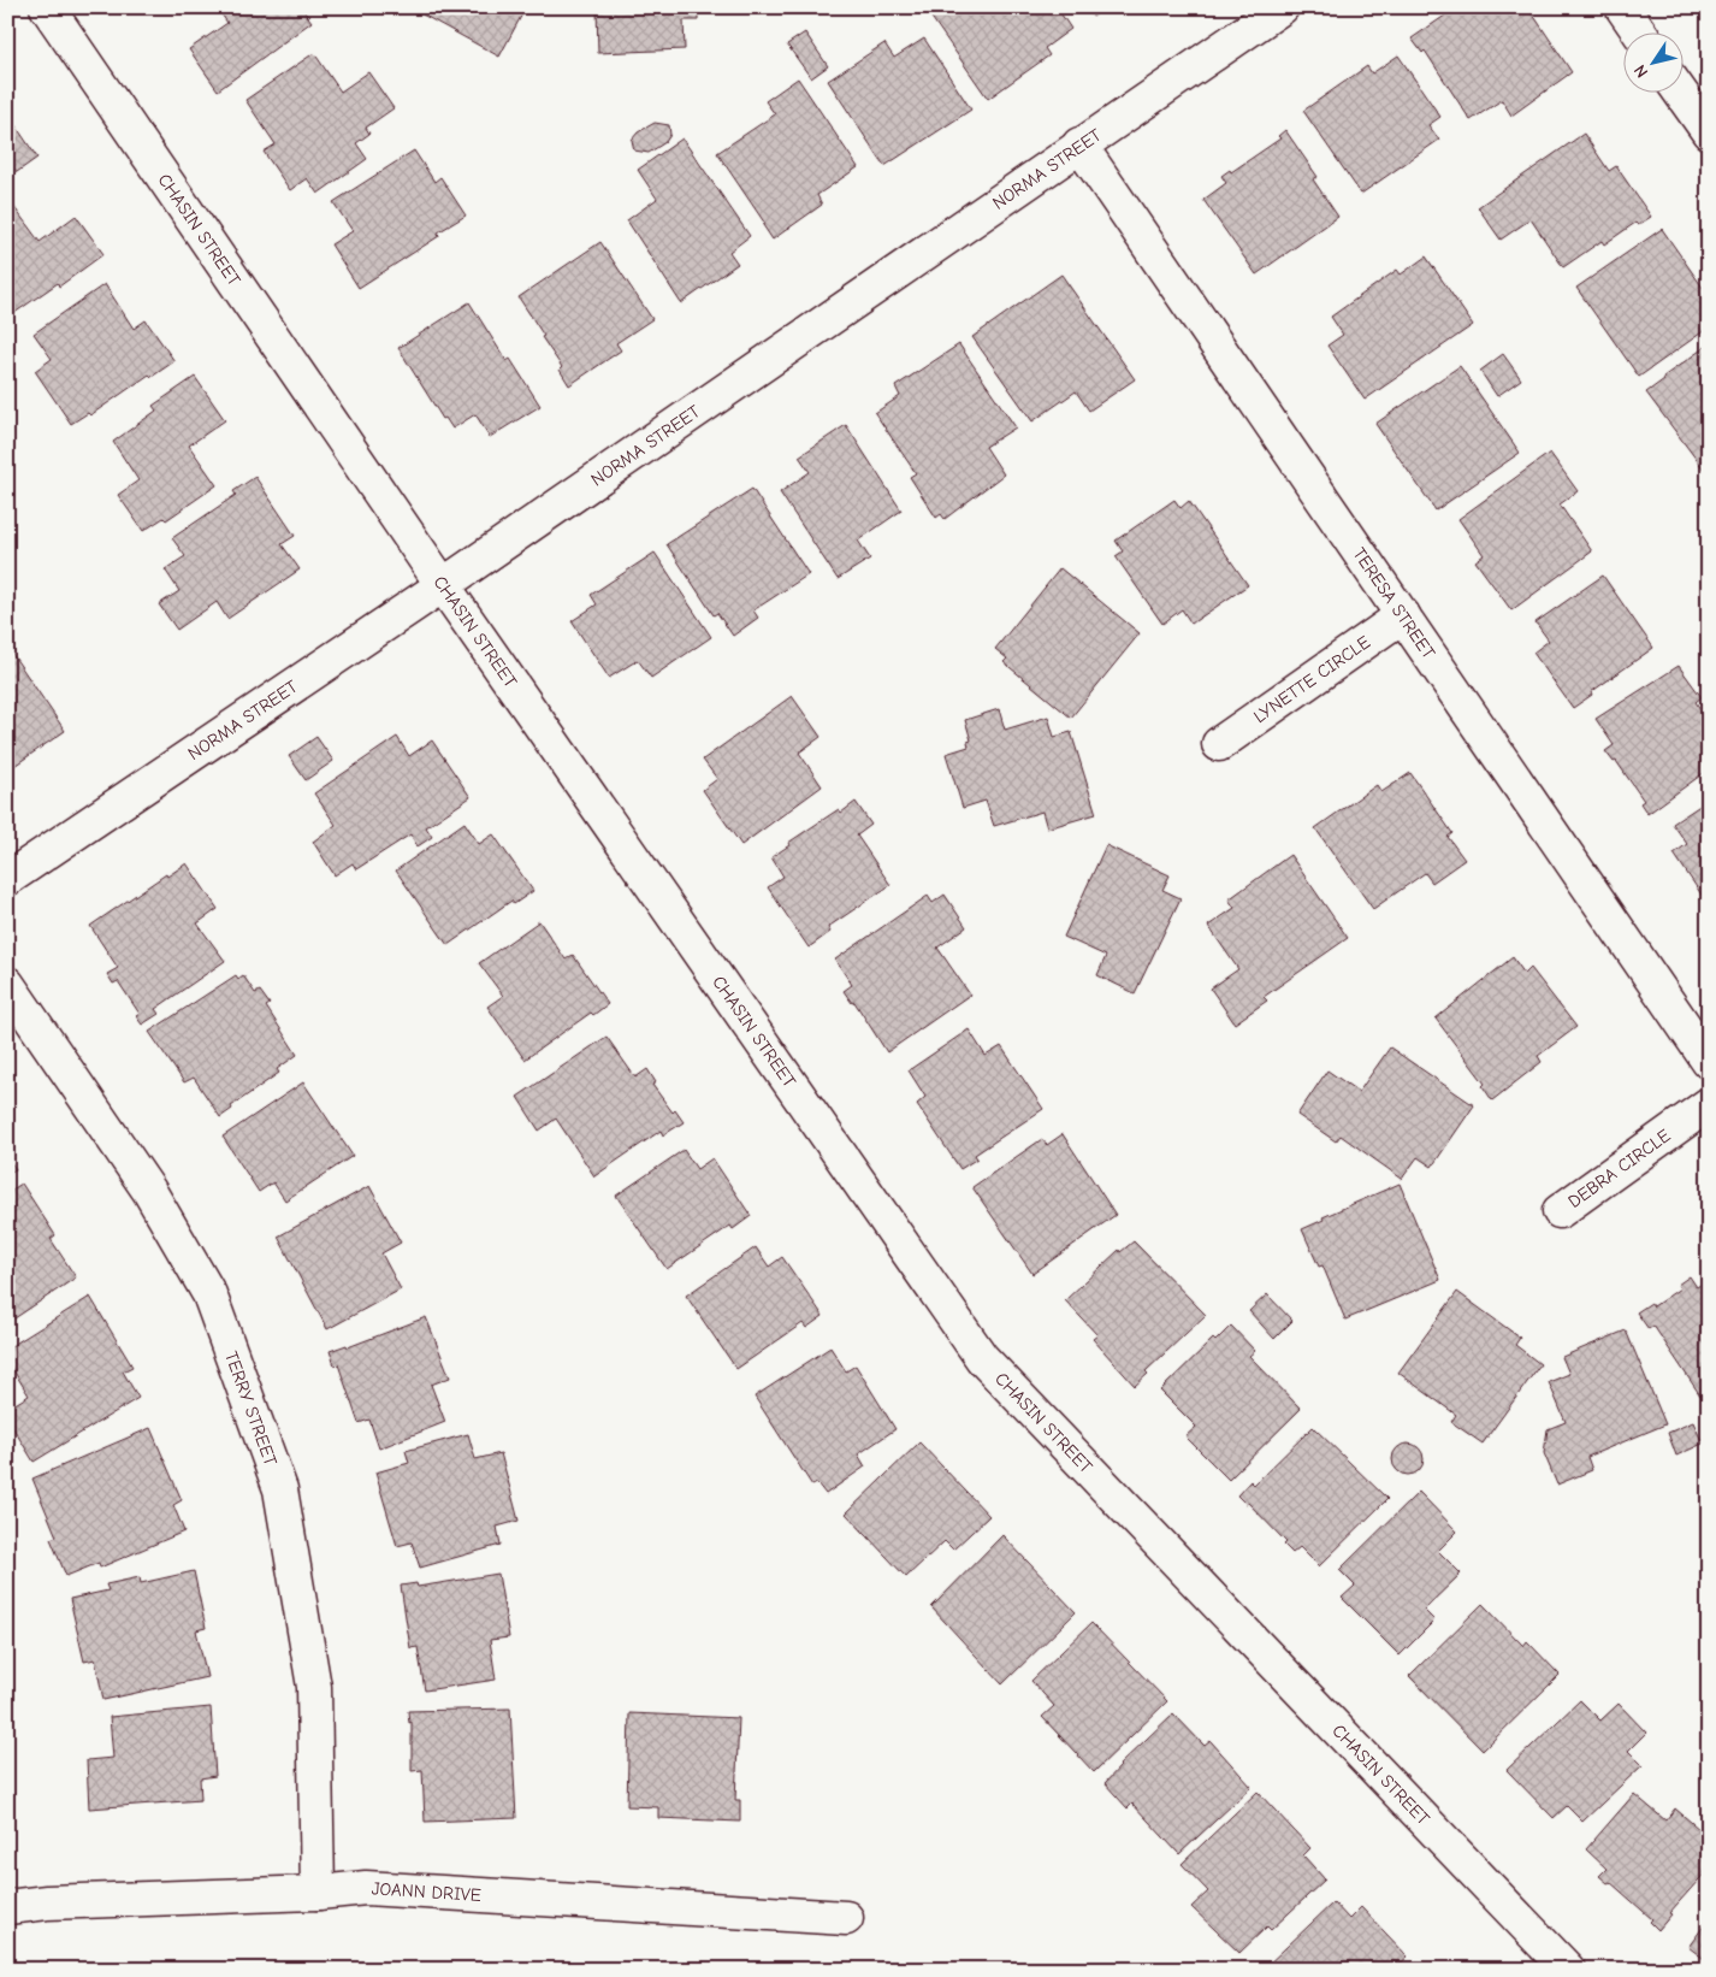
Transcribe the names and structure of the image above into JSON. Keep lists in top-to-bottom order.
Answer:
{
  "streets": {
    "street": [
      "NORMA STREET",
      "CHASIN STREET",
      "TERESA STREET",
      "LYNETTE CIRCLE",
      "DEBRA CIRCLE",
      "TERRY STREET",
      "JOANN DRIVE"
    ]
  },
  "crossings": [
    ["NORMA STREET", "CHASIN STREET"],
    ["NORMA STREET", "TERESA STREET"],
    ["TERESA STREET", "LYNETTE CIRCLE"],
    ["TERRY STREET", "JOANN DRIVE"]
  ],
  "north": "bottom left"
}
